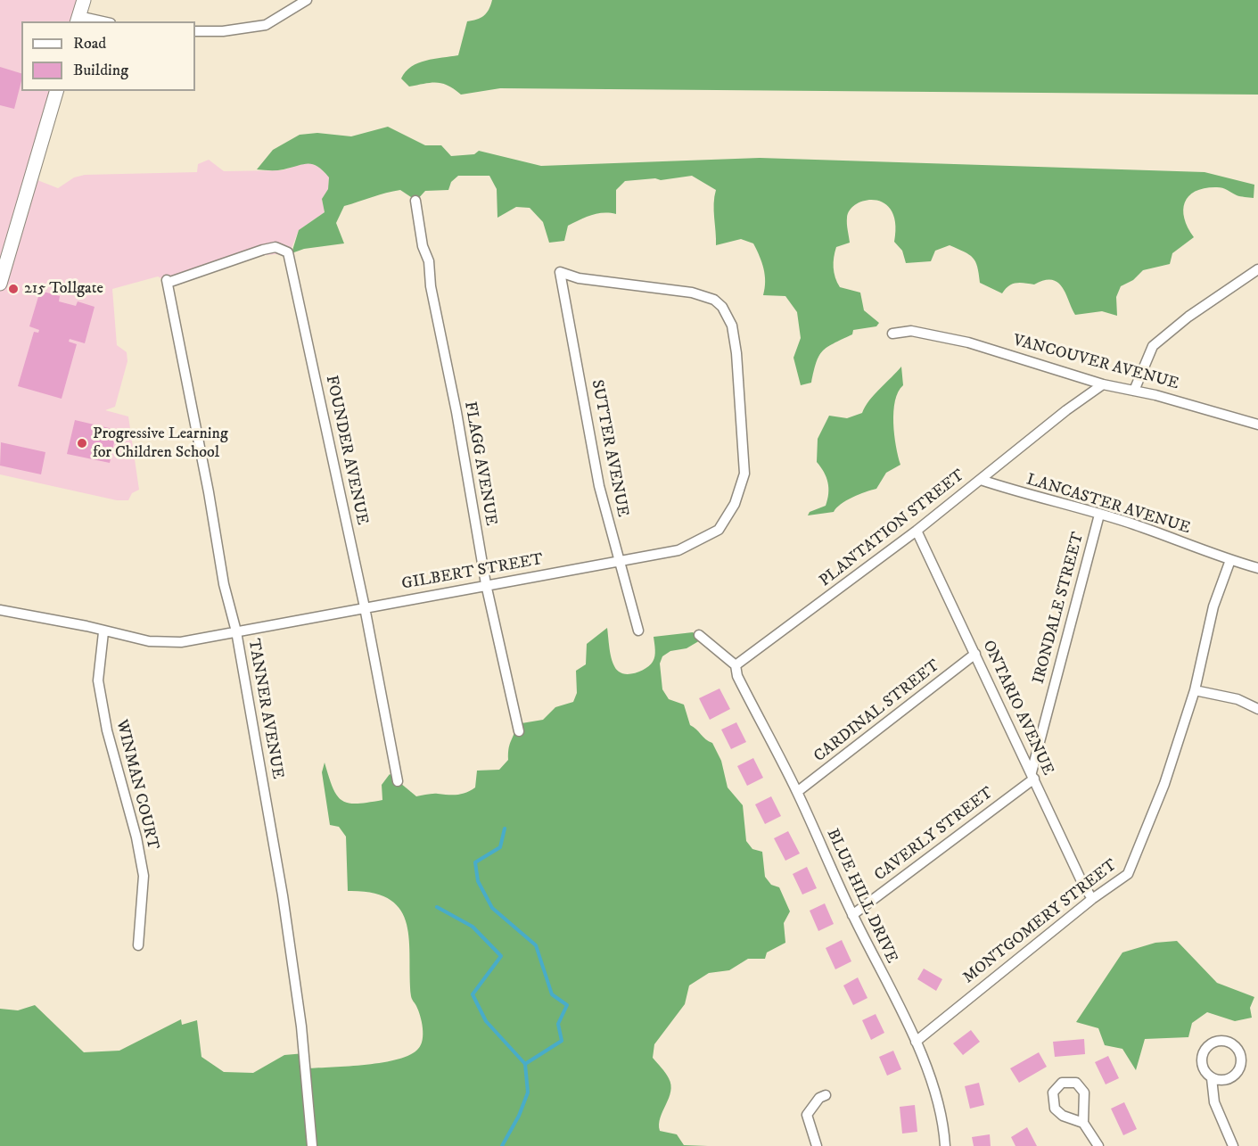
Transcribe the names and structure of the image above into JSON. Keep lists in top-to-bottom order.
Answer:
{
  "streets": {
    "street": [
      "VANCOUVER AVENUE",
      "SUTTER AVENUE",
      "FOUNDER AVENUE",
      "FLAGG AVENUE",
      "LANCASTER AVENUE",
      "PLANTATION STREET",
      "GILBERT STREET",
      "IRONDALE STREET",
      "ONTARIO AVENUE",
      "TANNER AVENUE",
      "CARDINAL STREET",
      "WINMAN COURT",
      "CAVERLY STREET",
      "BLUE HILL DRIVE",
      "MONTGOMERY STREET"
    ]
  },
  "crossings": [
    ["VANCOUVER AVENUE", "PLANTATION STREET"],
    ["SUTTER AVENUE", "GILBERT STREET"],
    ["FOUNDER AVENUE", "GILBERT STREET"],
    ["FOUNDER AVENUE", "TANNER AVENUE"],
    ["FLAGG AVENUE", "GILBERT STREET"],
    ["LANCASTER AVENUE", "PLANTATION STREET"],
    ["LANCASTER AVENUE", "IRONDALE STREET"],
    ["LANCASTER AVENUE", "MONTGOMERY STREET"],
    ["PLANTATION STREET", "ONTARIO AVENUE"],
    ["PLANTATION STREET", "BLUE HILL DRIVE"],
    ["GILBERT STREET", "TANNER AVENUE"],
    ["GILBERT STREET", "WINMAN COURT"],
    ["IRONDALE STREET", "ONTARIO AVENUE"],
    ["IRONDALE STREET", "CAVERLY STREET"],
    ["ONTARIO AVENUE", "CARDINAL STREET"],
    ["ONTARIO AVENUE", "CAVERLY STREET"],
    ["ONTARIO AVENUE", "MONTGOMERY STREET"],
    ["CARDINAL STREET", "BLUE HILL DRIVE"],
    ["CAVERLY STREET", "BLUE HILL DRIVE"],
    ["BLUE HILL DRIVE", "MONTGOMERY STREET"]
  ],
  "places": ["215 Tollgate", "Progressive Learning for Children School"],
  "legend": ["Road", "Building"]
}
